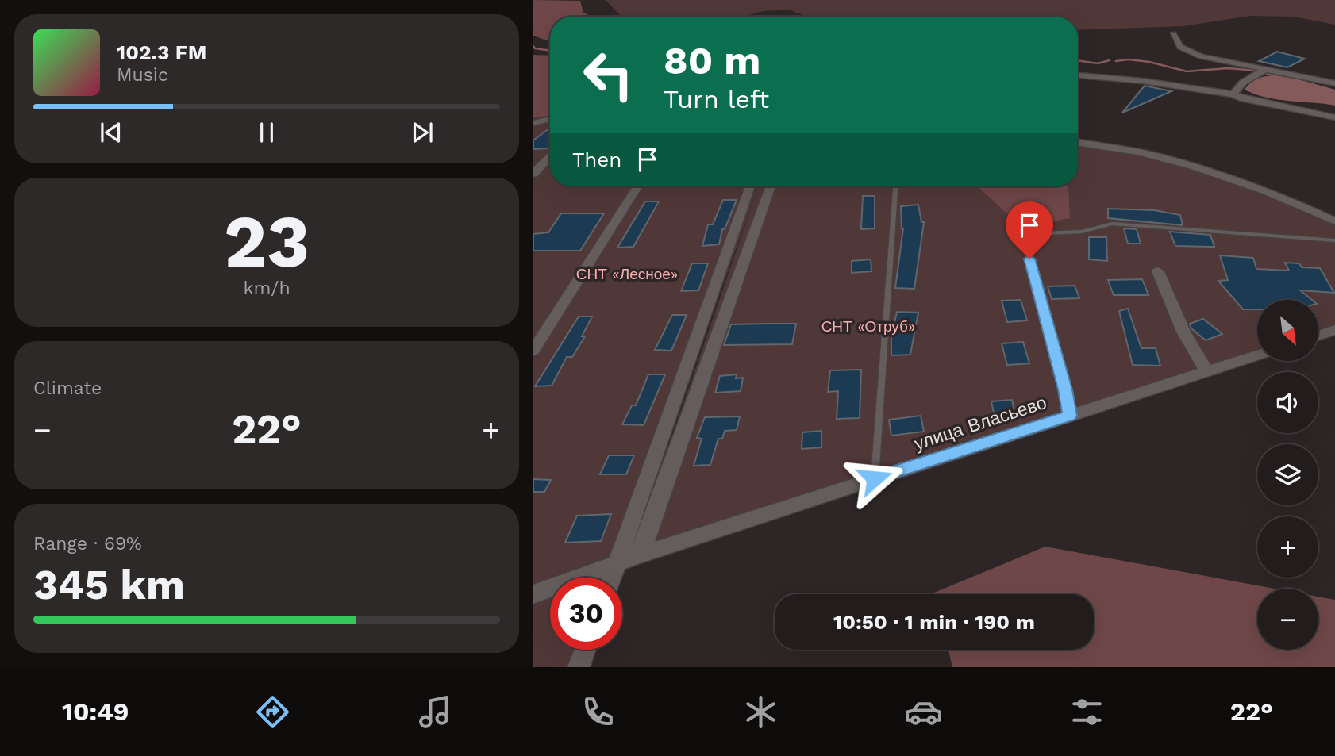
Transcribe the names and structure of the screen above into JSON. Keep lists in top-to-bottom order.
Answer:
{
  "streets": {
    "street": ["улица Власьево"]
  },
  "parks": ["СНТ «Лесное»", "СНТ «Отруб»"],
  "north": "bottom right",
  "page": {
    "turn": ["80 m", "Turn left"],
    "song": ["102.3 FM", "Music"],
    "then": "Then",
    "tile": [
      ["23", "km/h"],
      "Climate",
      ["Range · 69%", "345 km"]
    ],
    "map_buttons": ["+", "−"],
    "heat": ["−", "22°", "+"],
    "limit": "30",
    "trip": "10:50 · 1 min · 190 m",
    "tabs": ["10:49", "22°"]
  }
}
